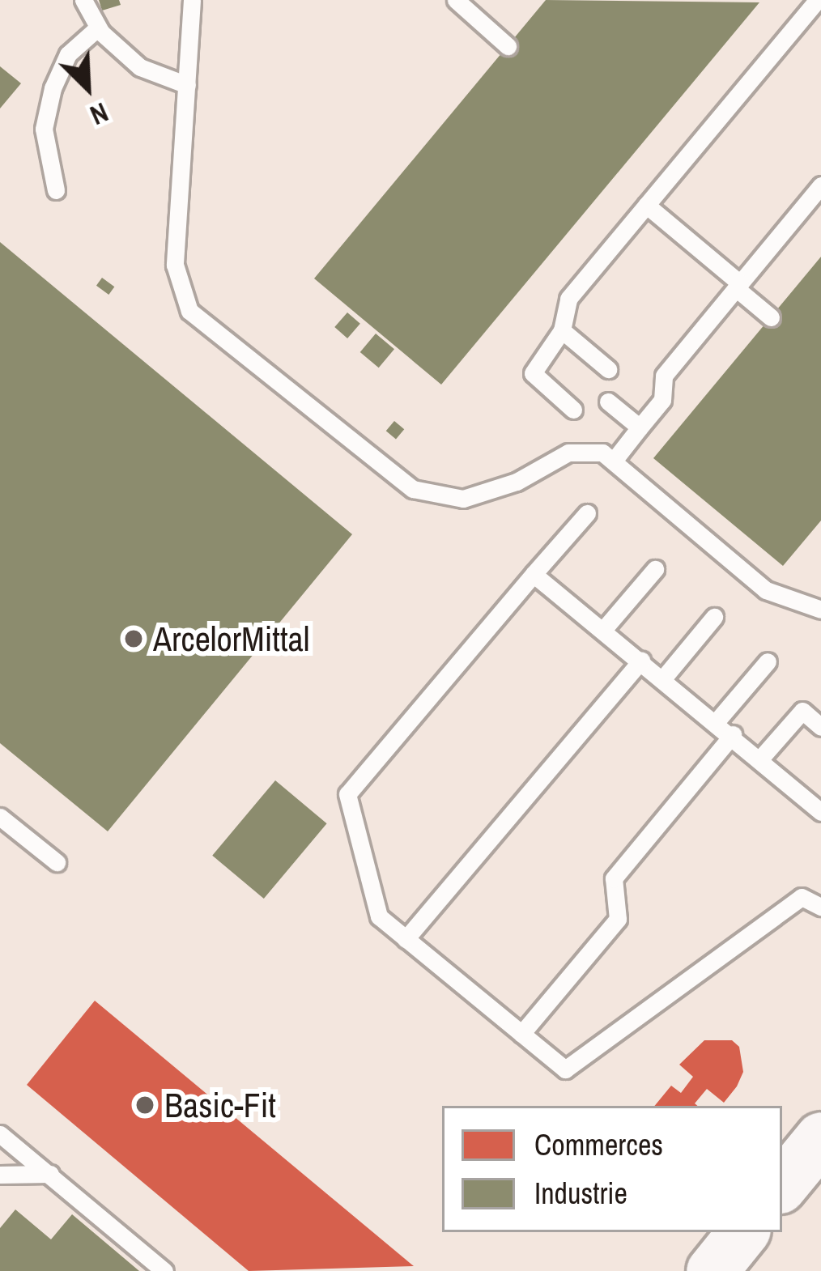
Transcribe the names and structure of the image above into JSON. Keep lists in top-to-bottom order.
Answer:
{
  "places": ["ArcelorMittal", "Basic-Fit"],
  "legend": ["Commerces", "Industrie"],
  "north": "bottom right"
}
